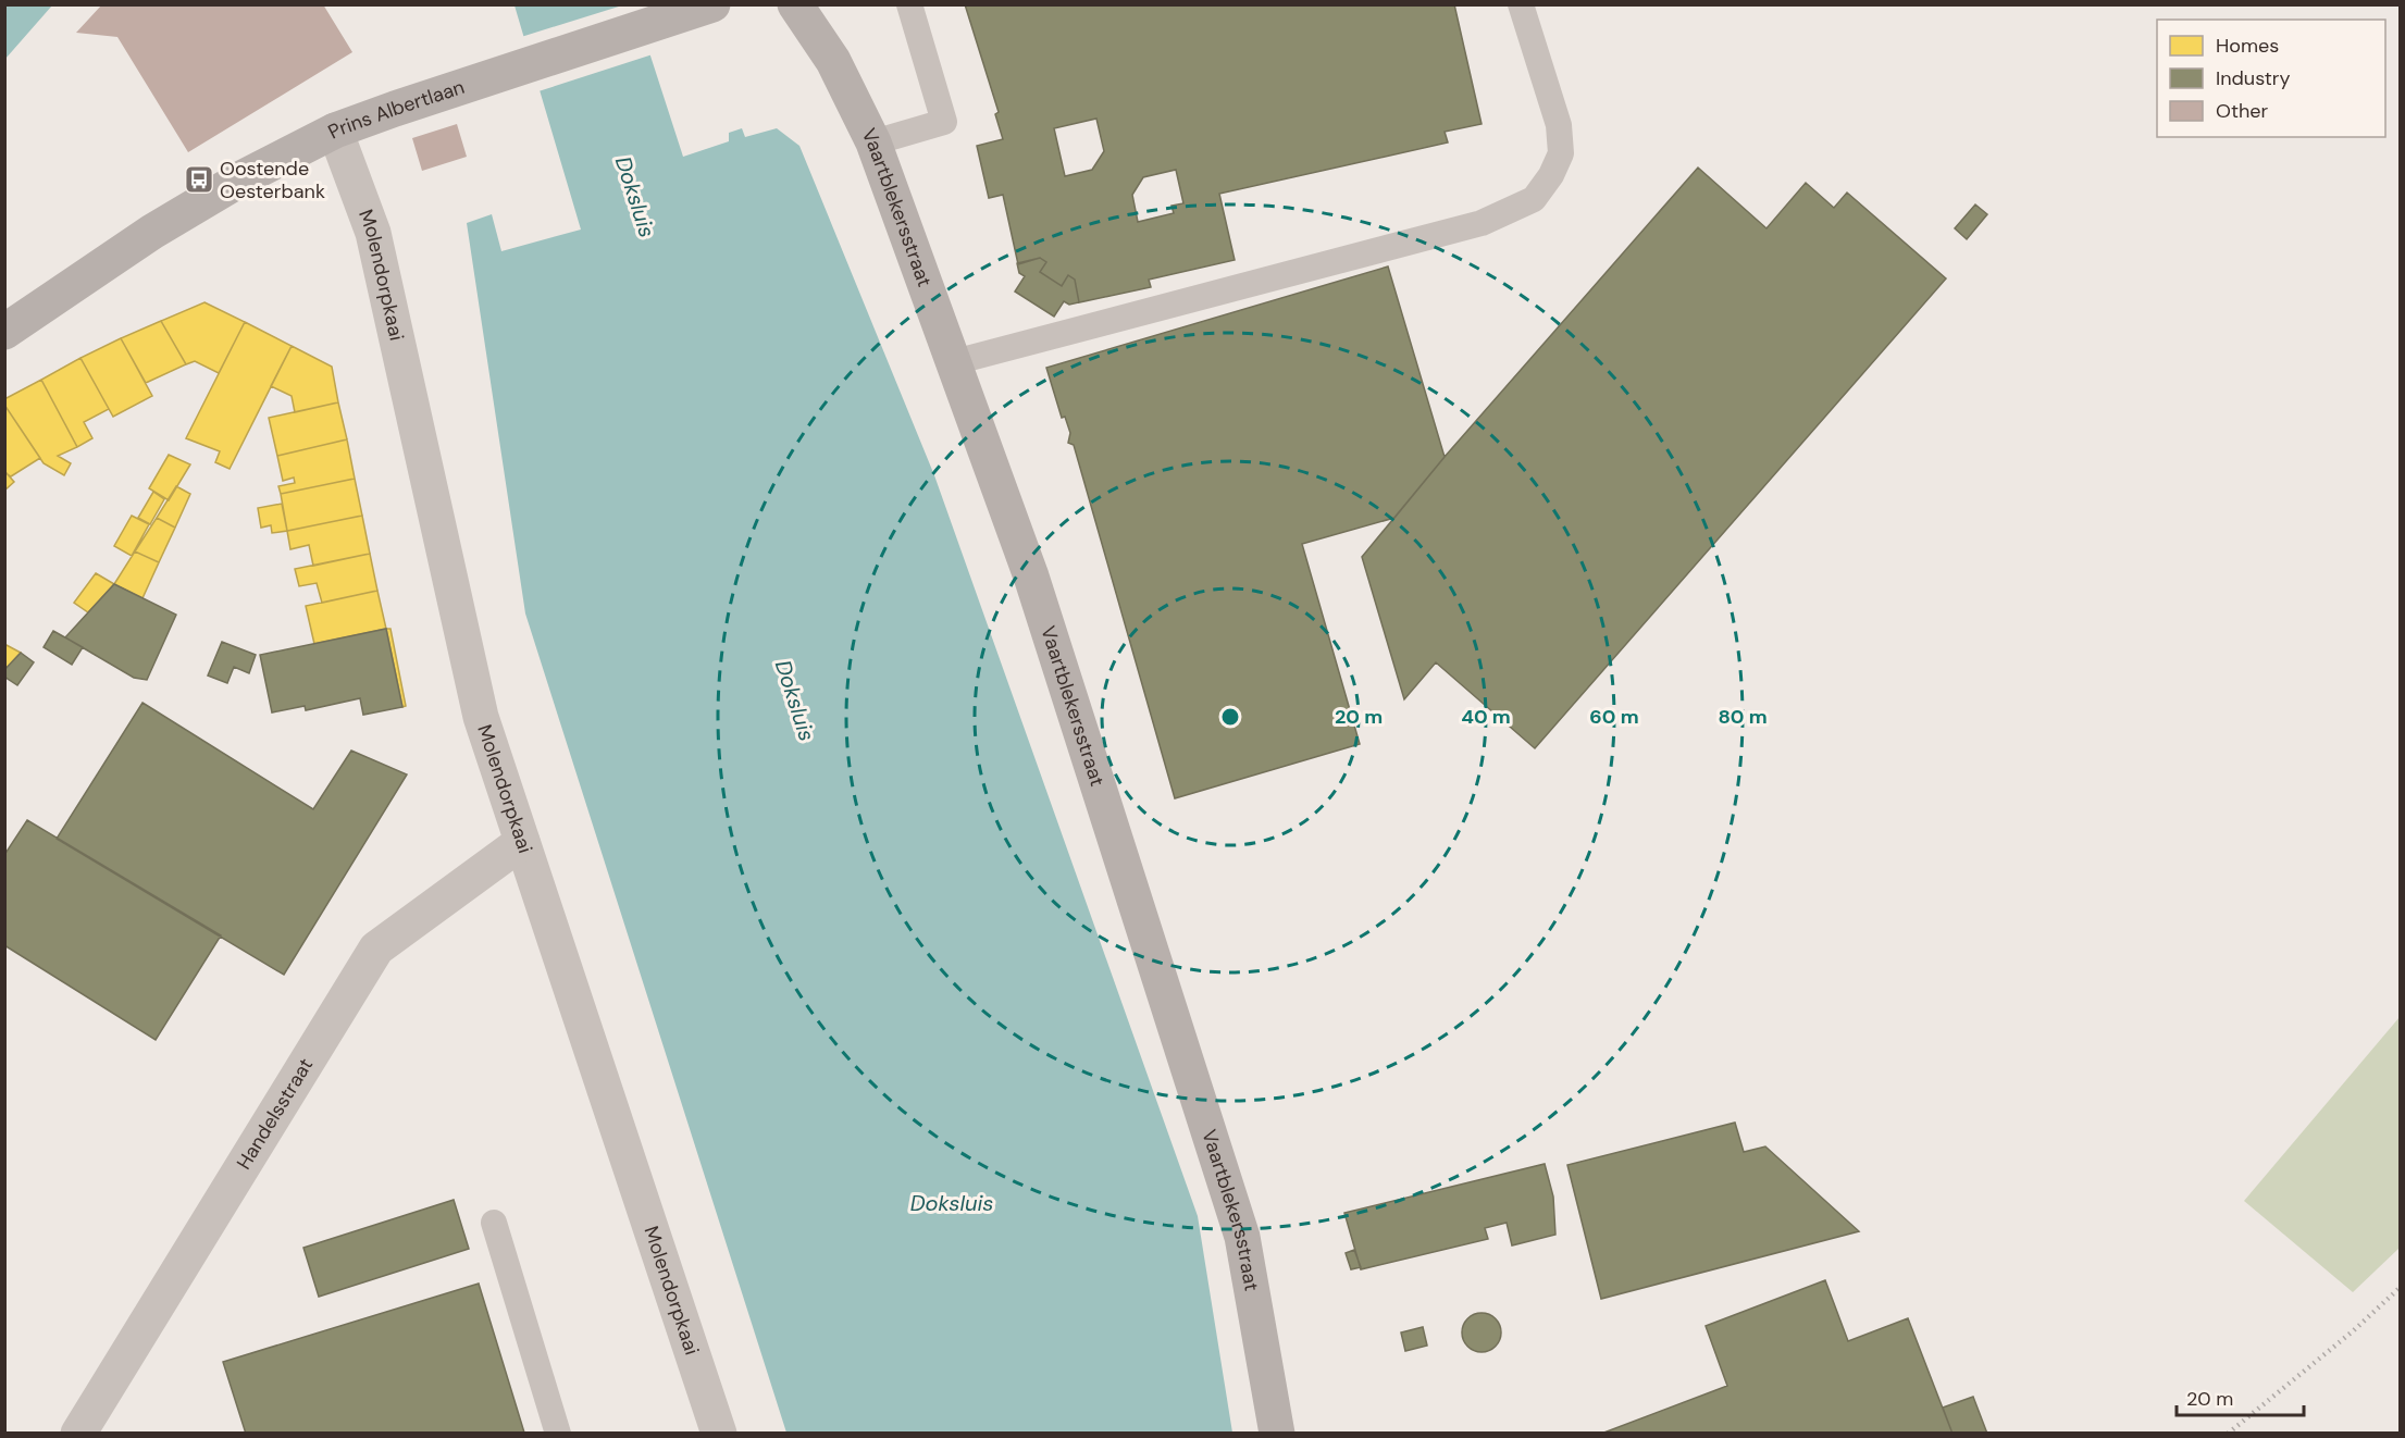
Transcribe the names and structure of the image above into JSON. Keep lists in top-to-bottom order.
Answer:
{
  "streets": {
    "street": [
      "Prins Albertlaan",
      "Vaartblekersstraat",
      "Molendorpkaai",
      "Handelsstraat"
    ]
  },
  "crossings": [
    ["Prins Albertlaan", "Molendorpkaai"],
    ["Molendorpkaai", "Handelsstraat"]
  ],
  "water": ["Doksluis"],
  "places": {
    "bus stop": ["Oostende Oesterbank"]
  },
  "legend": ["Homes", "Industry", "Other"],
  "scale_bar": "20 m",
  "rings": [
    "20 m",
    "40 m",
    "60 m",
    "80 m"
  ]
}
